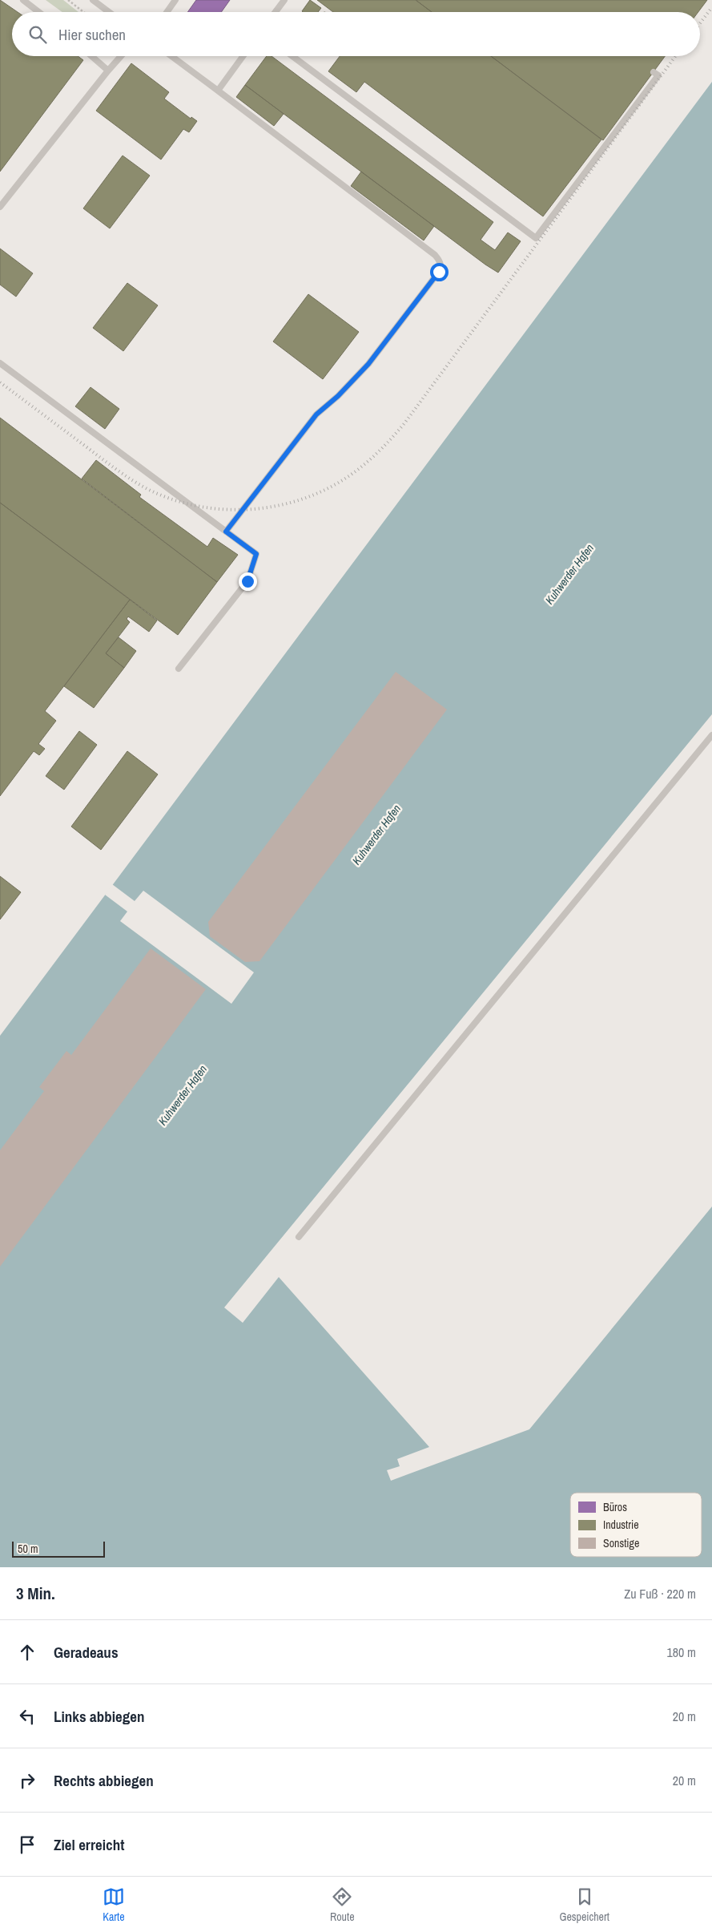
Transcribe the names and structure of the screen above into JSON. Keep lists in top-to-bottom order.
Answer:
{
  "water": ["Kuhwerder Hafen"],
  "legend": ["Büros", "Industrie", "Sonstige"],
  "scale_bar": "50 m",
  "page": {
    "search": "Hier suchen",
    "scale": "50 m",
    "heading": ["3 Min.", "Zu Fuß · 220 m"],
    "list": [
      ["Geradeaus", "180 m"],
      ["Links abbiegen", "20 m"],
      ["Rechts abbiegen", "20 m"],
      "Ziel erreicht"
    ],
    "nav": ["Karte", "Route", "Gespeichert"]
  }
}
